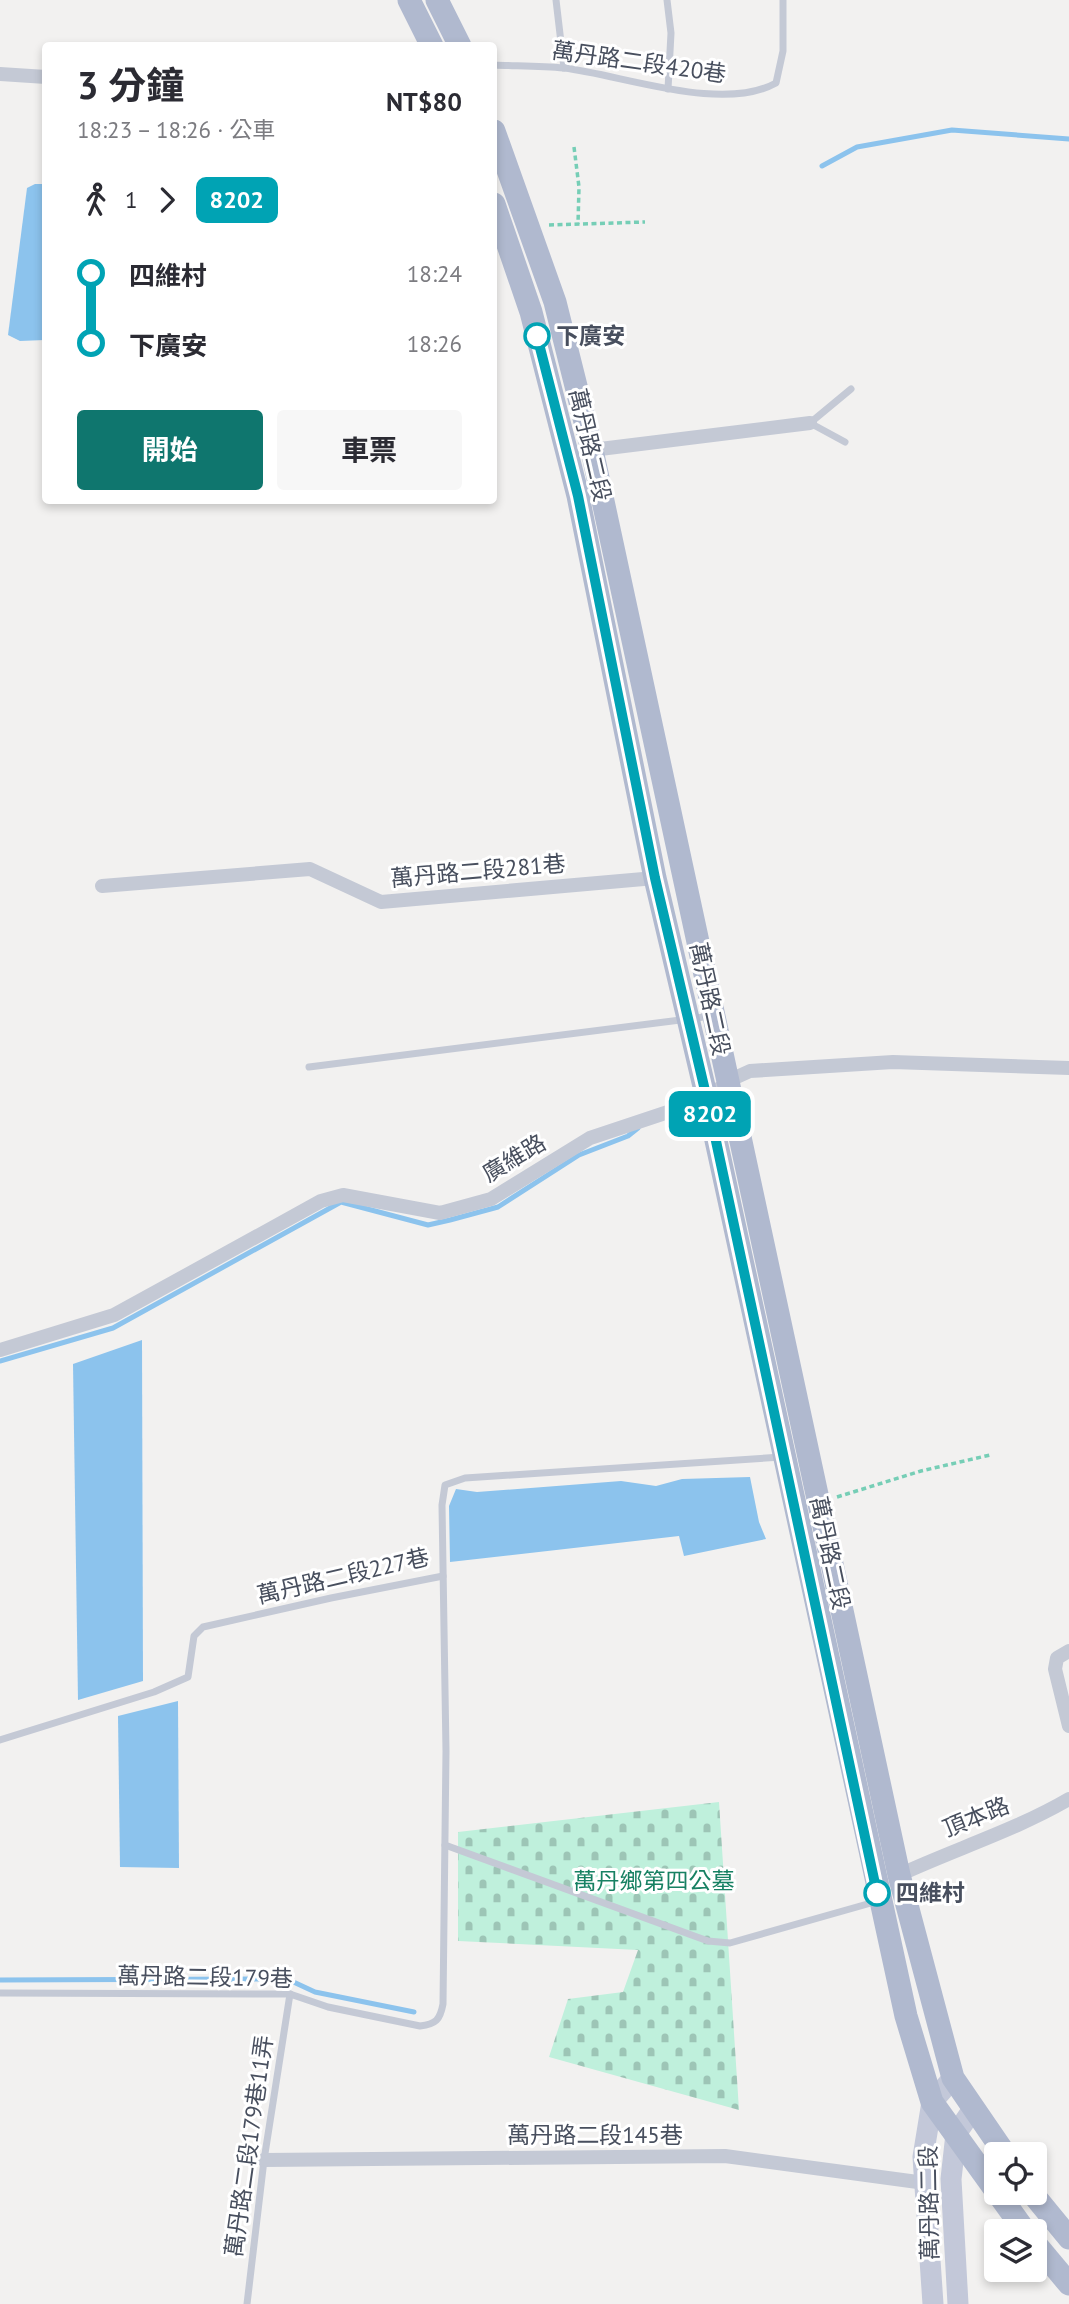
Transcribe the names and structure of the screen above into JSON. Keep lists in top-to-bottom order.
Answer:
{
  "streets": {
    "main road": ["萬丹路二段"],
    "street": [
      "萬丹路二段281巷",
      "廣維路",
      "頂本路",
      "萬丹路二段145巷"
    ],
    "lane": [
      "萬丹路二段420巷",
      "萬丹路二段227巷",
      "萬丹路二段179巷",
      "萬丹路二段179巷11弄"
    ]
  },
  "crossings": [
    ["萬丹路二段", "萬丹路二段281巷"],
    ["萬丹路二段", "廣維路"],
    ["萬丹路二段", "萬丹路二段227巷"],
    ["萬丹路二段", "頂本路"],
    ["萬丹路二段", "萬丹路二段145巷"],
    ["萬丹路二段227巷", "萬丹路二段179巷"],
    ["萬丹路二段179巷", "萬丹路二段179巷11弄"],
    ["萬丹路二段145巷", "萬丹路二段179巷11弄"]
  ],
  "parks": ["萬丹鄉第四公墓"],
  "places": ["下廣安", "四維村"],
  "lines": ["bus line 8202"],
  "page": {
    "on_map": "8202",
    "heading": ["3 分鐘", "18:23 – 18:26 · 公車", "NT$80"],
    "legs": ["1", "8202"],
    "list": [
      {
        "name": "四維村",
        "value": "18:24"
      },
      {
        "name": "下廣安",
        "value": "18:26"
      }
    ],
    "buttons": ["開始", "車票"]
  }
}
